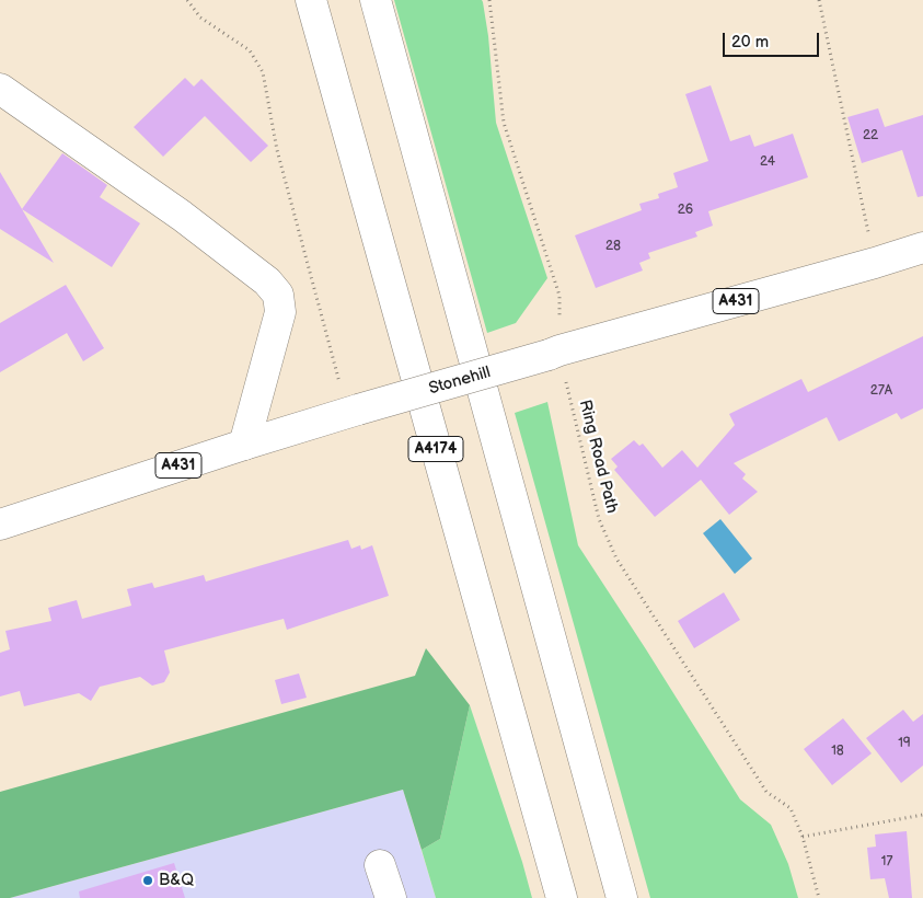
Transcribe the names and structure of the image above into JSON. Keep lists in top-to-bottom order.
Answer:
{
  "streets": {
    "main road": ["A431", "Stonehill", "A4174"],
    "path": ["Ring Road Path"]
  },
  "crossings": [
    ["Stonehill", "Ring Road Path"]
  ],
  "places": ["B&Q"],
  "house_numbers": [
    "22",
    "24",
    "26",
    "28",
    "27A",
    "19",
    "18",
    "17"
  ],
  "scale_bar": "20 m"
}
